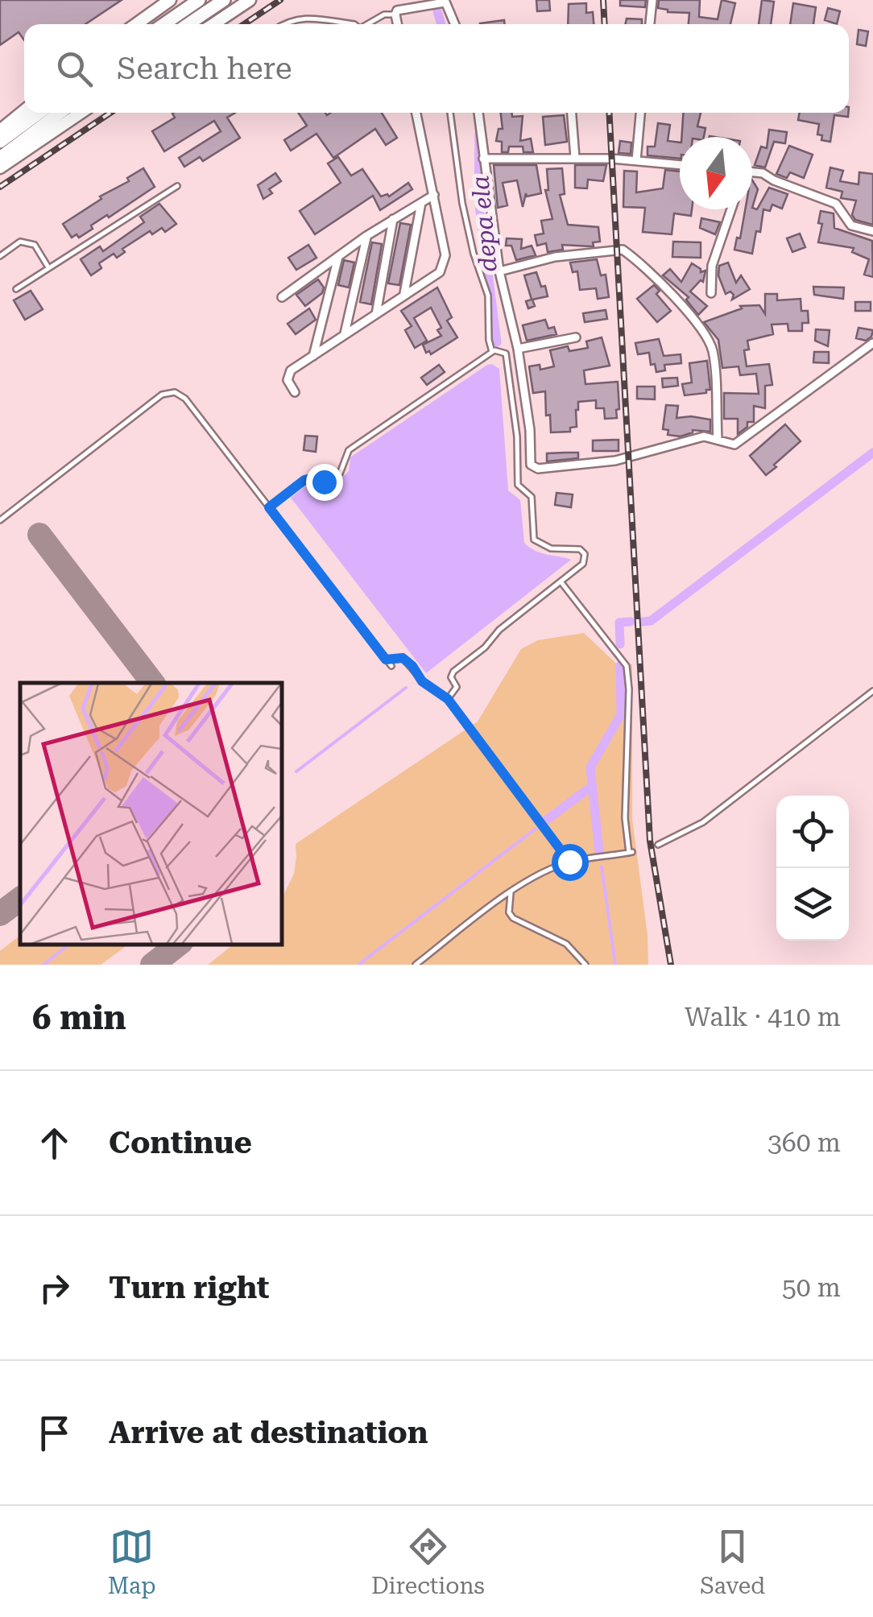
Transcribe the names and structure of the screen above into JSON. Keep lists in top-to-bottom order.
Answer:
{
  "water": ["depa ela"],
  "north": "bottom",
  "page": {
    "search": "Search here",
    "heading": ["6 min", "Walk · 410 m"],
    "list": [
      ["Continue", "360 m"],
      ["Turn right", "50 m"],
      "Arrive at destination"
    ],
    "nav": ["Map", "Directions", "Saved"]
  }
}
